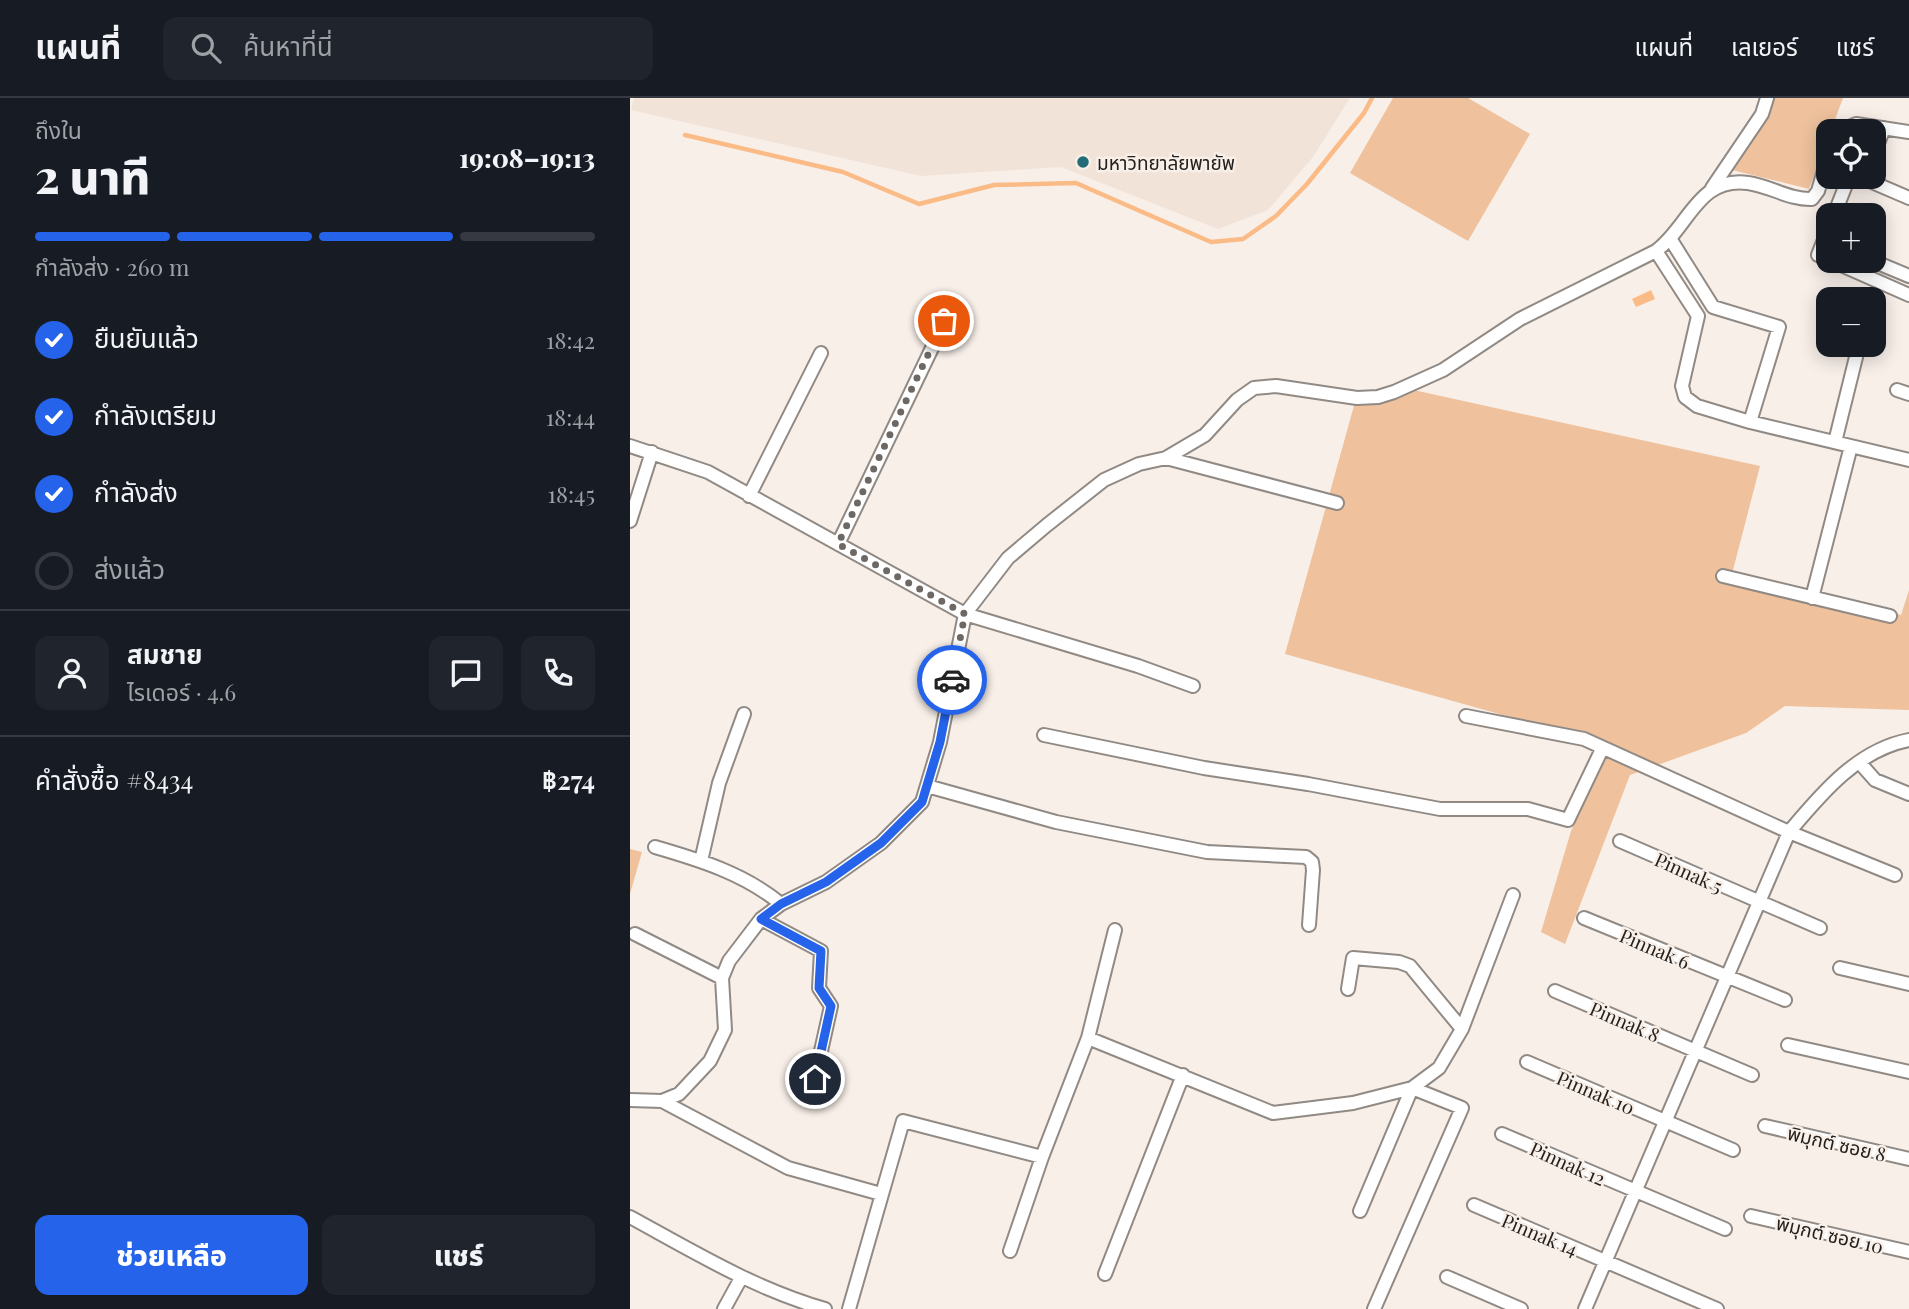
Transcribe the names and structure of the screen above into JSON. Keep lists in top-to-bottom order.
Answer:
{
  "streets": {
    "street": [
      "Pinnak 5",
      "Pinnak 6",
      "Pinnak 8",
      "Pinnak 10",
      "พิมุกต์ ซอย 8",
      "Pinnak 12",
      "Pinnak 14",
      "พิมุกต์ ซอย 10"
    ]
  },
  "places": ["มหาวิทยาลัยพายัพ"],
  "page": {
    "header": "แผนที่",
    "search": "ค้นหาที่นี่",
    "nav": ["แผนที่", "เลเยอร์", "แชร์"],
    "heading": ["2 นาที", "ถึงใน", "19:08–19:13"],
    "panel": [
      "สมชาย",
      "ไรเดอร์ · 4.6",
      "คำสั่งซื้อ #8434",
      "฿274"
    ],
    "map_buttons": ["+", "−"],
    "bar": "กำลังส่ง · 260 m",
    "list": [
      ["ยืนยันแล้ว", "18:42"],
      ["กำลังเตรียม", "18:44"],
      ["กำลังส่ง", "18:45"],
      "ส่งแล้ว"
    ],
    "buttons": ["ช่วยเหลือ", "แชร์"]
  }
}
